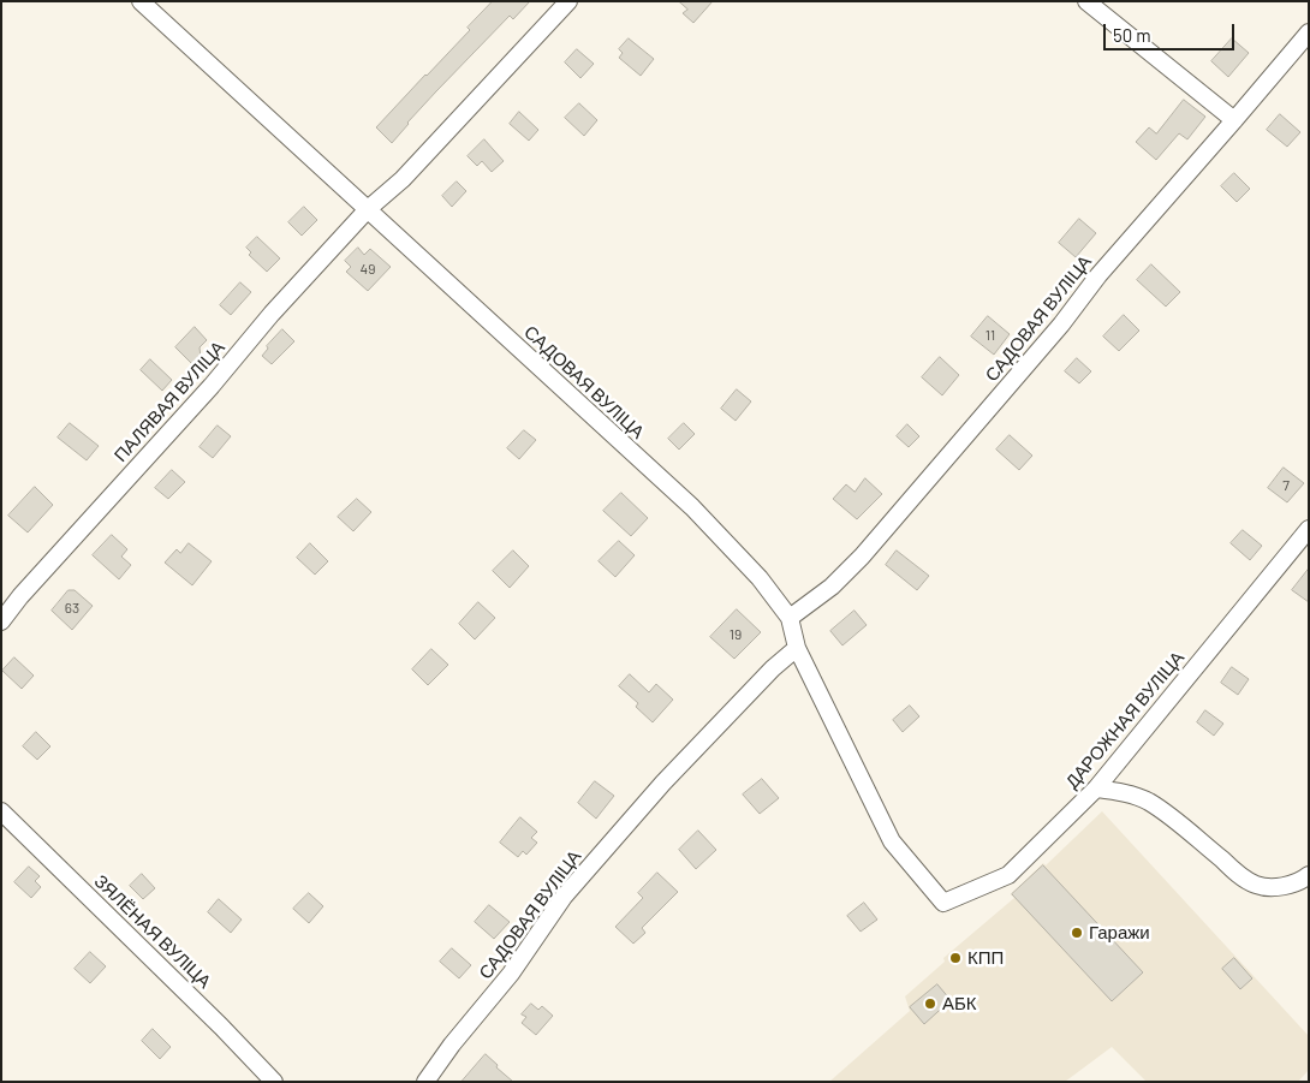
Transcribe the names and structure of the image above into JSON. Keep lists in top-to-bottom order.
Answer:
{
  "streets": {
    "street": [
      "САДОВАЯ ВУЛІЦА",
      "ПАЛЯВАЯ ВУЛІЦА",
      "ДАРОЖНАЯ ВУЛІЦА",
      "ЗЯЛЁНАЯ ВУЛІЦА"
    ]
  },
  "crossings": [
    ["САДОВАЯ ВУЛІЦА", "ПАЛЯВАЯ ВУЛІЦА"],
    ["САДОВАЯ ВУЛІЦА", "ДАРОЖНАЯ ВУЛІЦА"]
  ],
  "places": ["Гаражи", "КПП", "АБК"],
  "house_numbers": [
    "49",
    "11",
    "7",
    "63",
    "19"
  ],
  "scale_bar": "50 m"
}
